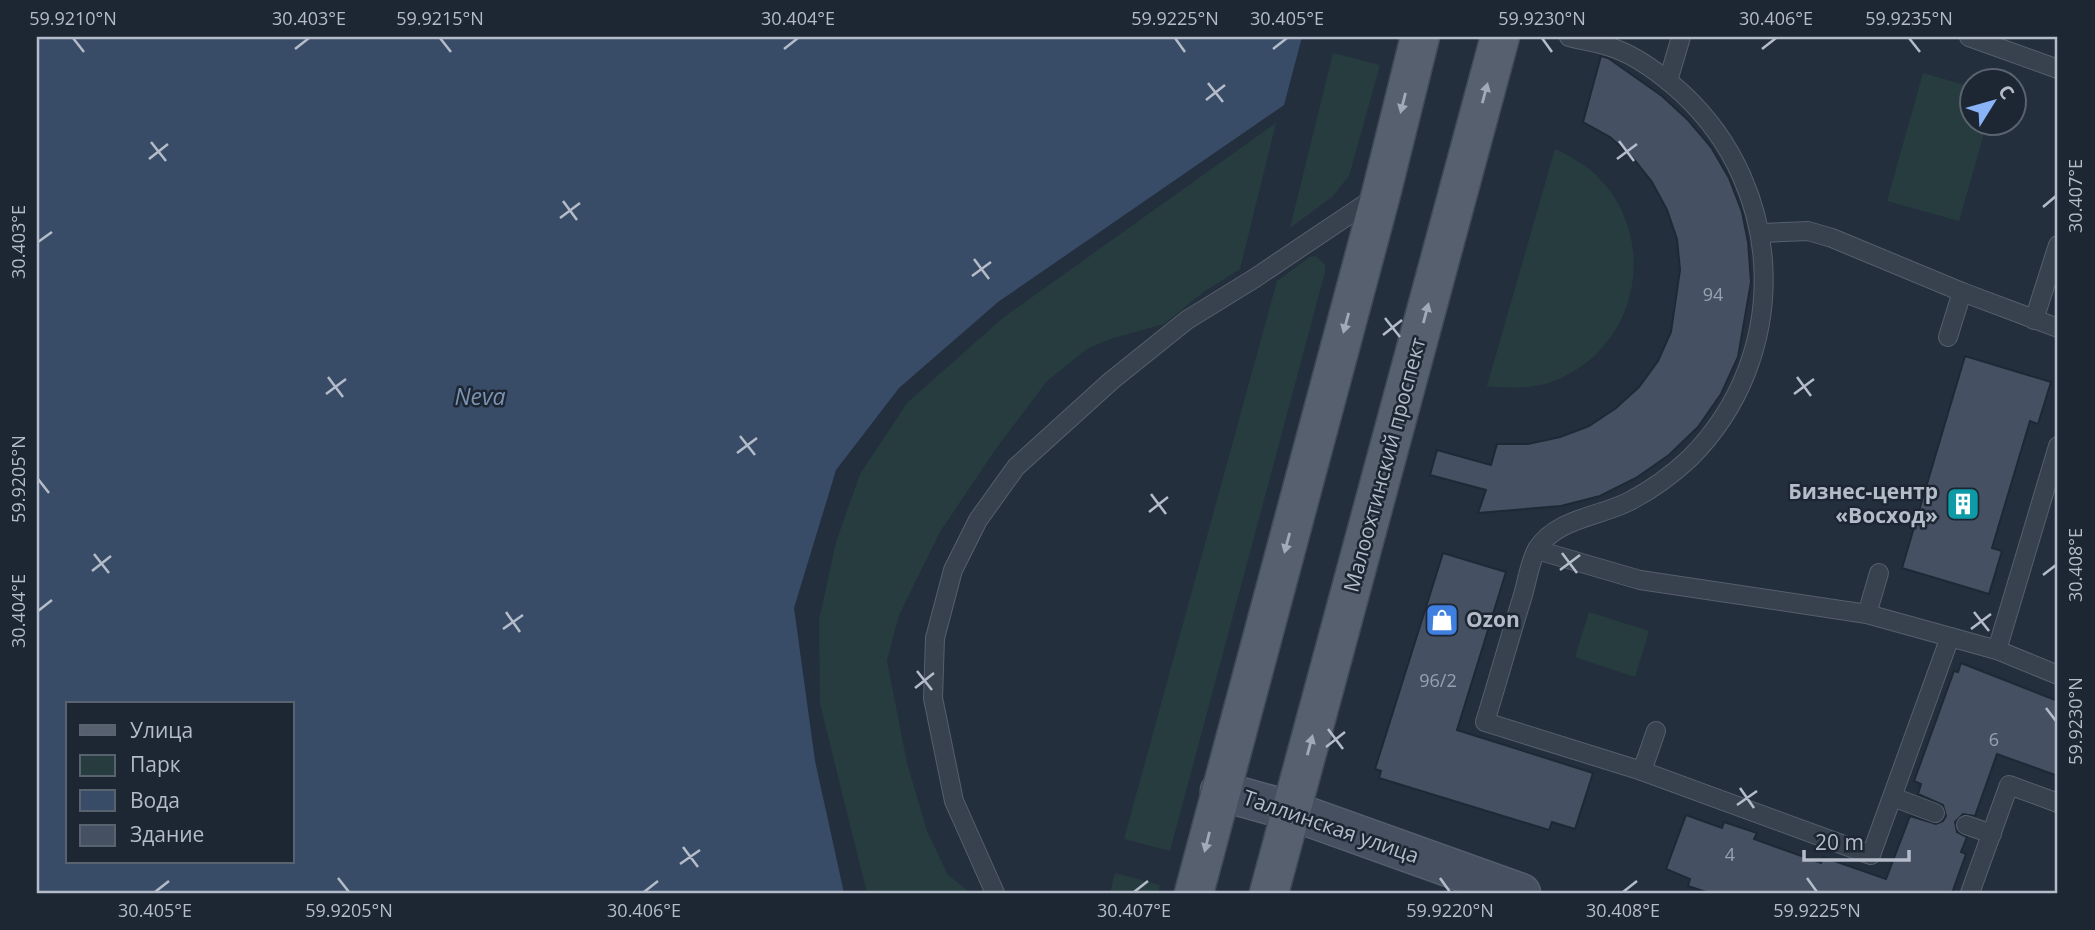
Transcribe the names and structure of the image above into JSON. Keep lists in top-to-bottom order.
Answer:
{
  "streets": {
    "main road": ["Малоохтинский проспект"],
    "street": ["Таллинская улица"]
  },
  "crossings": [
    ["Малоохтинский проспект", "Таллинская улица"]
  ],
  "water": ["Neva"],
  "places": {
    "building": ["Бизнес-центр «Восход»"],
    "shop": ["Ozon"]
  },
  "house_numbers": [
    "94",
    "96/2",
    "6",
    "4"
  ],
  "legend": [
    "Улица",
    "Парк",
    "Вода",
    "Здание"
  ],
  "scale_bar": "20 m",
  "north": "top right",
  "coordinates": [
    "59.9210°N",
    "30.403°E",
    "59.9215°N",
    "30.404°E",
    "59.9225°N",
    "30.405°E",
    "59.9230°N",
    "30.406°E",
    "59.9235°N",
    "30.407°E",
    "59.9205°N",
    "30.408°E",
    "59.9220°N"
  ]
}
